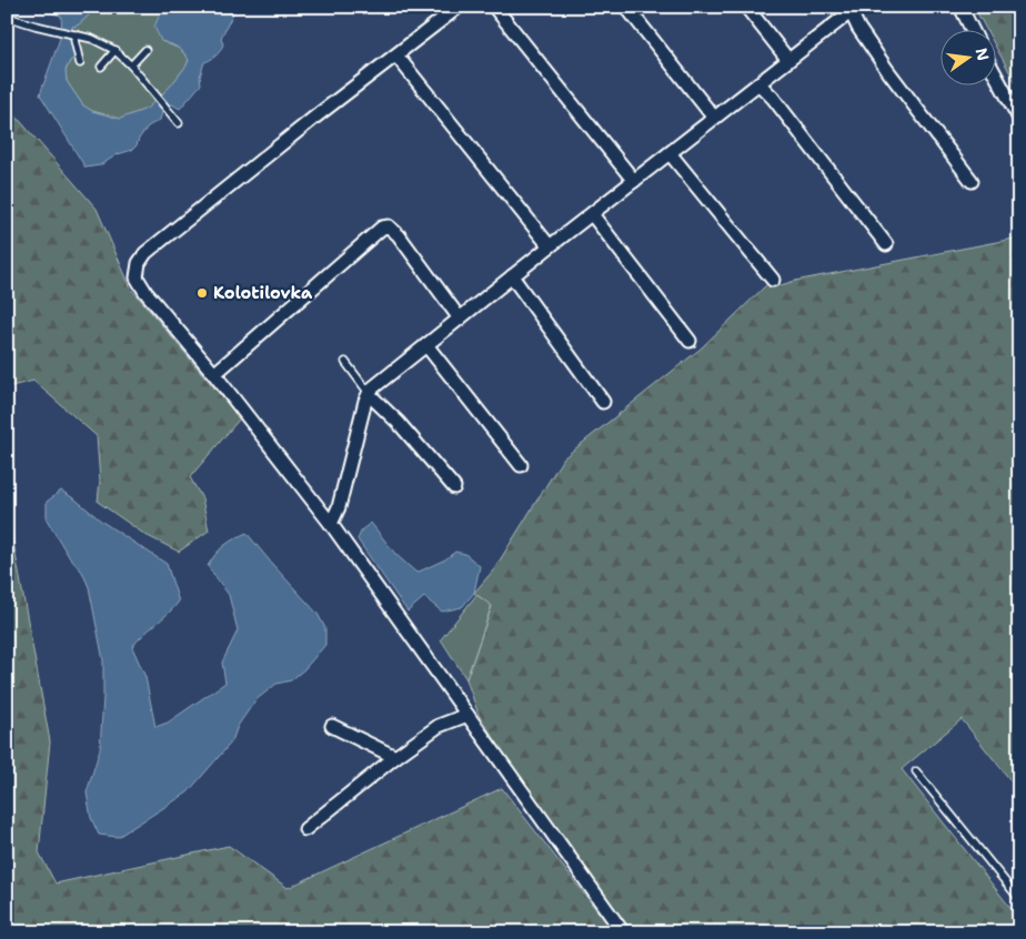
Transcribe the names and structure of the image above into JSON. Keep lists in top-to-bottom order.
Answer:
{
  "places": ["Kolotilovka"],
  "north": "right"
}
